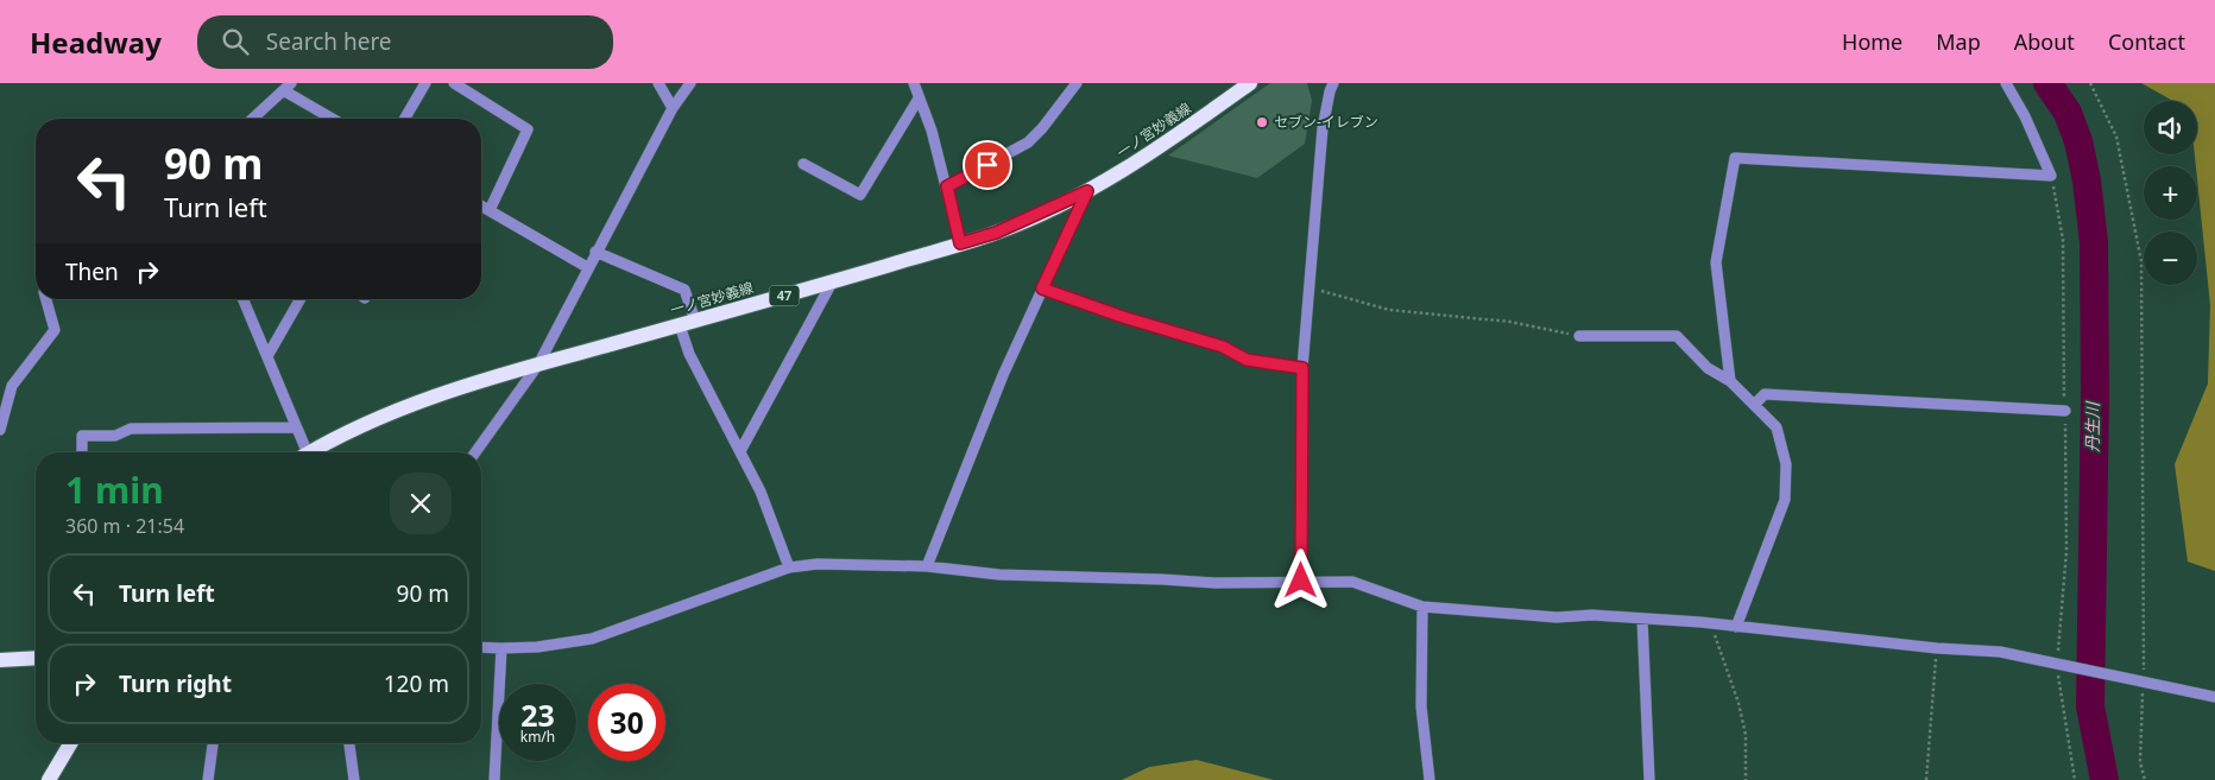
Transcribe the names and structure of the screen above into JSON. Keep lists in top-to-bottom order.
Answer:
{
  "streets": {
    "main road": ["一ノ宮妙義線", "47"]
  },
  "water": ["丹生川"],
  "places": ["セブン-イレブン"],
  "page": {
    "header": "Headway",
    "search": "Search here",
    "nav": [
      "Home",
      "Map",
      "About",
      "Contact"
    ],
    "map_buttons": ["+", "−"],
    "turn": ["90 m", "Turn left"],
    "then": "Then",
    "heading": ["1 min", "360 m · 21:54"],
    "list": [
      {
        "name": "Turn left",
        "value": "90 m"
      },
      {
        "name": "Turn right",
        "value": "120 m"
      }
    ],
    "speed": "23 km/h",
    "limit": "30"
  }
}
